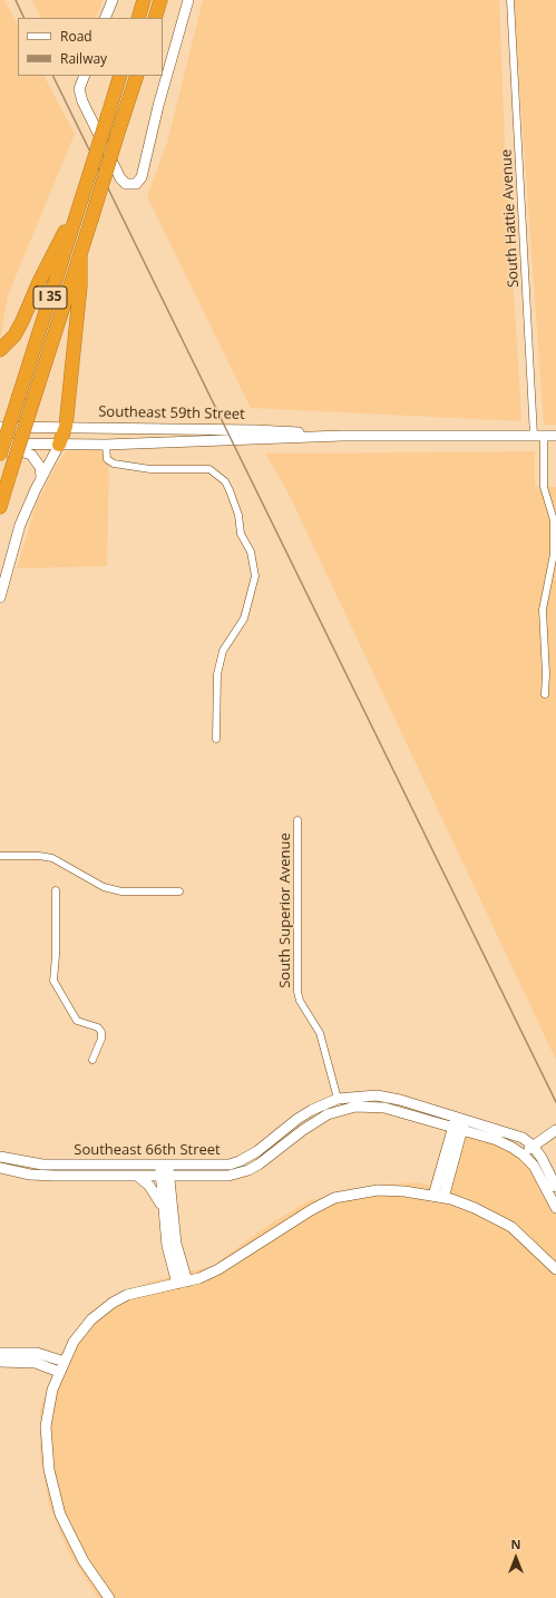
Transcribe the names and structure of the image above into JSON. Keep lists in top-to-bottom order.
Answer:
{
  "streets": {
    "highway": ["I 35"],
    "main road": ["Southeast 59th Street", "Southeast 66th Street"],
    "street": ["South Hattie Avenue", "South Superior Avenue"]
  },
  "crossings": [
    ["South Hattie Avenue", "Southeast 59th Street"],
    ["South Superior Avenue", "Southeast 66th Street"]
  ],
  "legend": ["Road", "Railway"],
  "north": "top"
}
